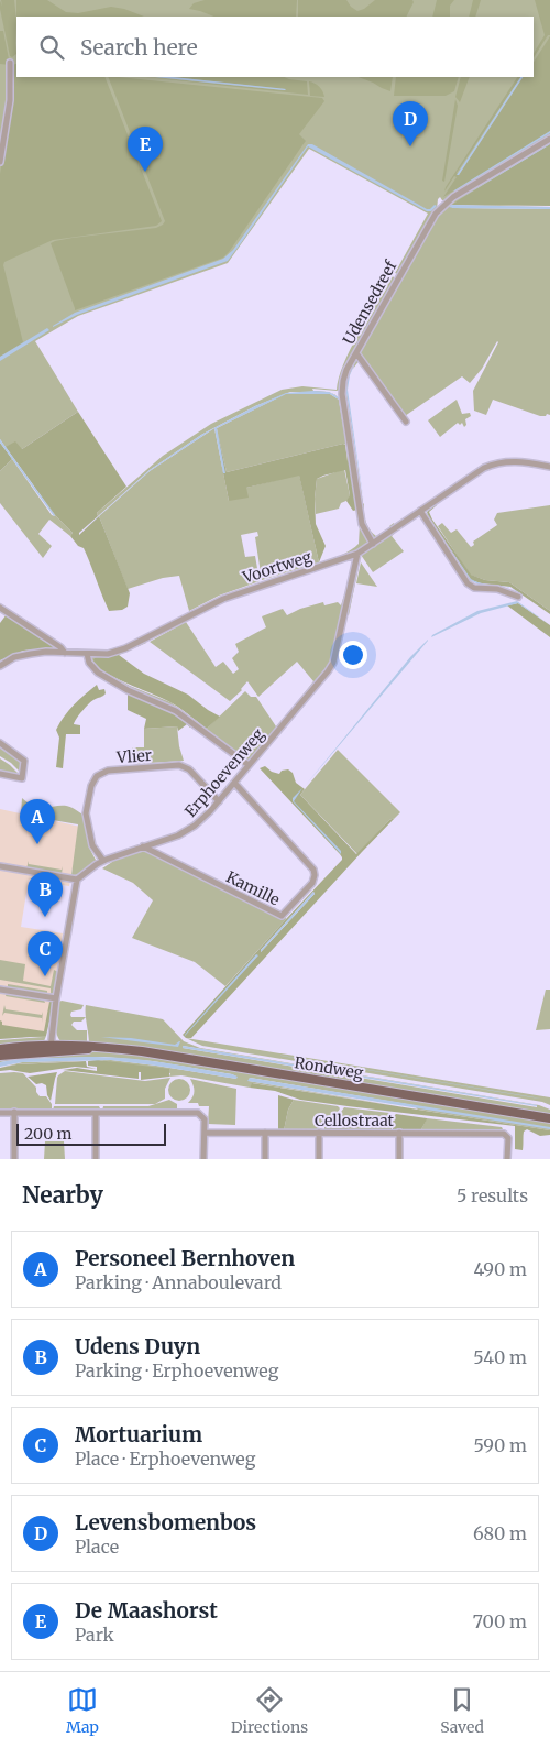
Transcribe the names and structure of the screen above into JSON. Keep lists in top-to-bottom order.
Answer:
{
  "streets": {
    "main road": ["Rondweg"],
    "street": [
      "Udensedreef",
      "Voortweg",
      "Vlier",
      "Erphoevenweg",
      "Kamille",
      "Cellostraat"
    ]
  },
  "crossings": [
    ["Udensedreef", "Voortweg"],
    ["Voortweg", "Erphoevenweg"],
    ["Vlier", "Erphoevenweg"],
    ["Erphoevenweg", "Kamille"]
  ],
  "scale_bar": "200 m",
  "page": {
    "search": "Search here",
    "pins": [
      "D",
      "E",
      "A",
      "B",
      "C"
    ],
    "scale": "200 m",
    "heading": ["Nearby", "5 results"],
    "list": [
      {
        "mark": "A",
        "name": "Personeel Bernhoven",
        "note": "Parking · Annaboulevard",
        "value": "490 m"
      },
      {
        "mark": "B",
        "name": "Udens Duyn",
        "note": "Parking · Erphoevenweg",
        "value": "540 m"
      },
      {
        "mark": "C",
        "name": "Mortuarium",
        "note": "Place · Erphoevenweg",
        "value": "590 m"
      },
      {
        "mark": "D",
        "name": "Levensbomenbos",
        "note": "Place",
        "value": "680 m"
      },
      {
        "mark": "E",
        "name": "De Maashorst",
        "note": "Park",
        "value": "700 m"
      }
    ],
    "nav": ["Map", "Directions", "Saved"]
  }
}
